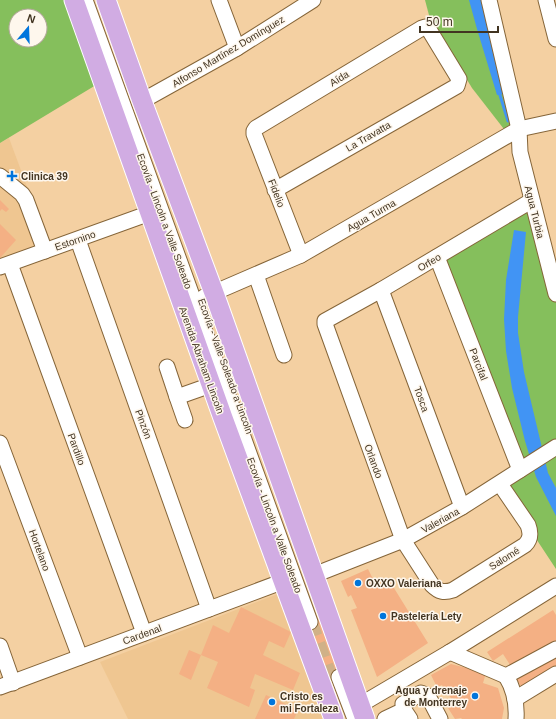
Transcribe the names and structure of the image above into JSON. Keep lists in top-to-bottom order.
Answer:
{
  "streets": {
    "main road": ["Avenida Abraham Lincoln"],
    "street": [
      "Alfonso Martínez Domínguez",
      "Aída",
      "La Travatta",
      "Fidelio",
      "Agua Turbia",
      "Agua Turma",
      "Ecovía - Lincoln a Valle Soleado",
      "Estornino",
      "Orfeo",
      "Parcifal",
      "Ecovía - Valle Soleado a Lincoln",
      "Tosca",
      "Pinzón",
      "Pardillo",
      "Orlando",
      "Valeriana",
      "Hortelano",
      "Salomé",
      "Cardenal"
    ]
  },
  "crossings": [
    ["Aída", "La Travatta"],
    ["Aída", "Fidelio"],
    ["La Travatta", "Fidelio"],
    ["Fidelio", "Agua Turma"],
    ["Agua Turbia", "Agua Turma"],
    ["Agua Turbia", "Orfeo"],
    ["Agua Turma", "Ecovía - Lincoln a Valle Soleado"],
    ["Agua Turma", "Avenida Abraham Lincoln"],
    ["Agua Turma", "Ecovía - Valle Soleado a Lincoln"],
    ["Ecovía - Lincoln a Valle Soleado", "Avenida Abraham Lincoln"],
    ["Ecovía - Lincoln a Valle Soleado", "Ecovía - Valle Soleado a Lincoln"],
    ["Estornino", "Avenida Abraham Lincoln"],
    ["Estornino", "Pinzón"],
    ["Estornino", "Pardillo"],
    ["Orfeo", "Parcifal"],
    ["Orfeo", "Tosca"],
    ["Orfeo", "Orlando"],
    ["Avenida Abraham Lincoln", "Ecovía - Valle Soleado a Lincoln"],
    ["Avenida Abraham Lincoln", "Cardenal"],
    ["Parcifal", "Valeriana"],
    ["Tosca", "Valeriana"],
    ["Pinzón", "Cardenal"],
    ["Pardillo", "Cardenal"],
    ["Orlando", "Valeriana"],
    ["Orlando", "Salomé"],
    ["Valeriana", "Salomé"],
    ["Hortelano", "Cardenal"]
  ],
  "places": {
    "health": ["Clinica 39"],
    "other": [
      "OXXO Valeriana",
      "Pastelería Lety",
      "Agua y drenaje de Monterrey",
      "Cristo es mi Fortaleza"
    ]
  },
  "scale_bar": "50 m",
  "north": "top"
}
